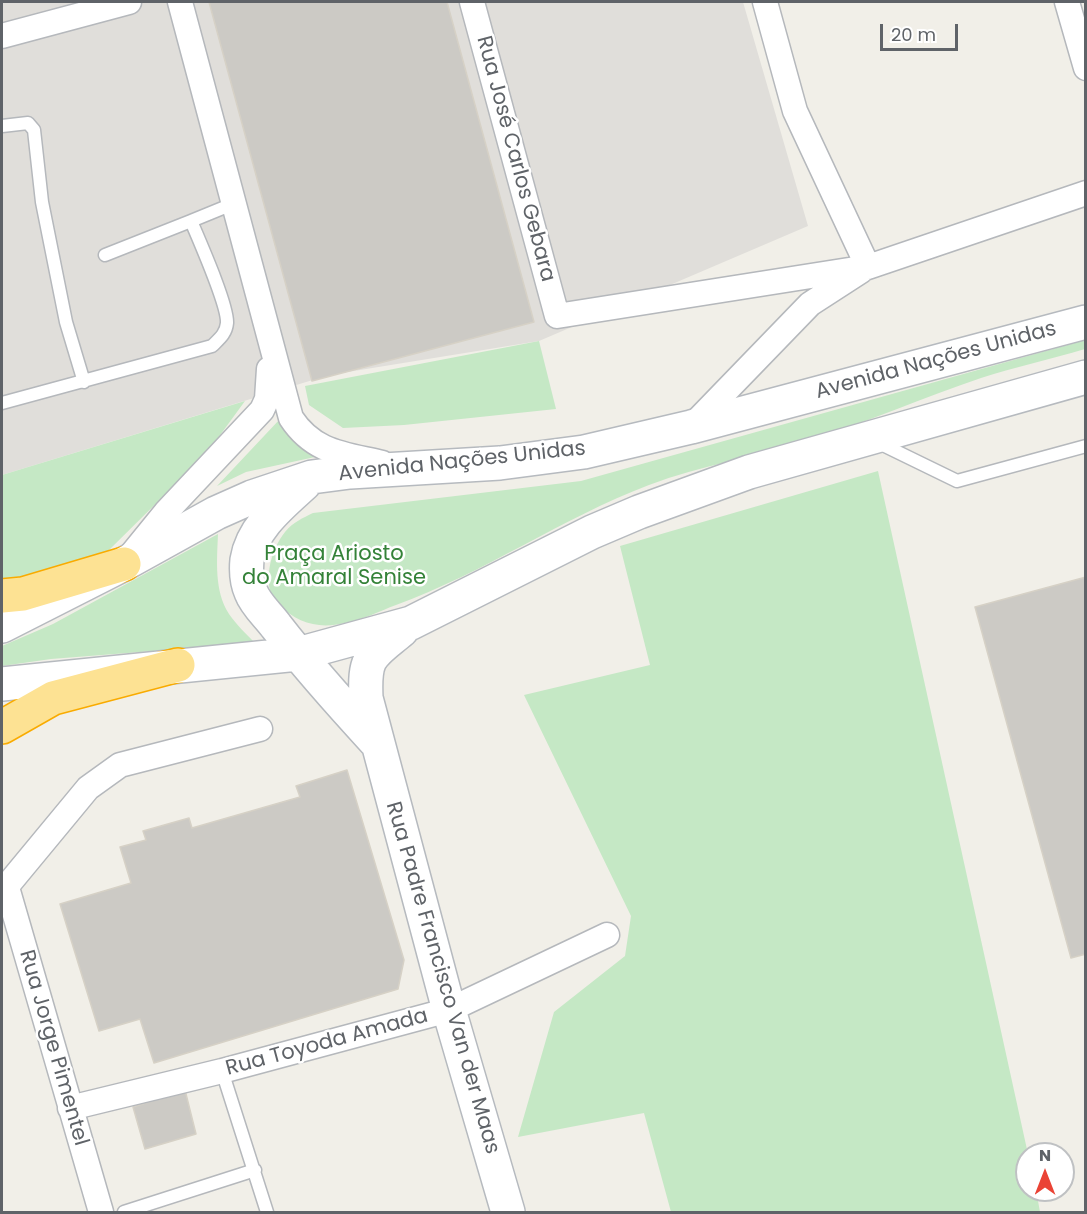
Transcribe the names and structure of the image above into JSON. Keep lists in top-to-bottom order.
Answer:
{
  "streets": {
    "main road": ["Avenida Nações Unidas", "Rua Padre Francisco Van der Maas"],
    "street": ["Rua José Carlos Gebara", "Rua Toyoda Amada", "Rua Jorge Pimentel"]
  },
  "crossings": [
    ["Rua Padre Francisco Van der Maas", "Rua Toyoda Amada"],
    ["Rua Toyoda Amada", "Rua Jorge Pimentel"]
  ],
  "parks": ["Praça Ariosto do Amaral Senise"],
  "scale_bar": "20 m",
  "north": "top"
}
